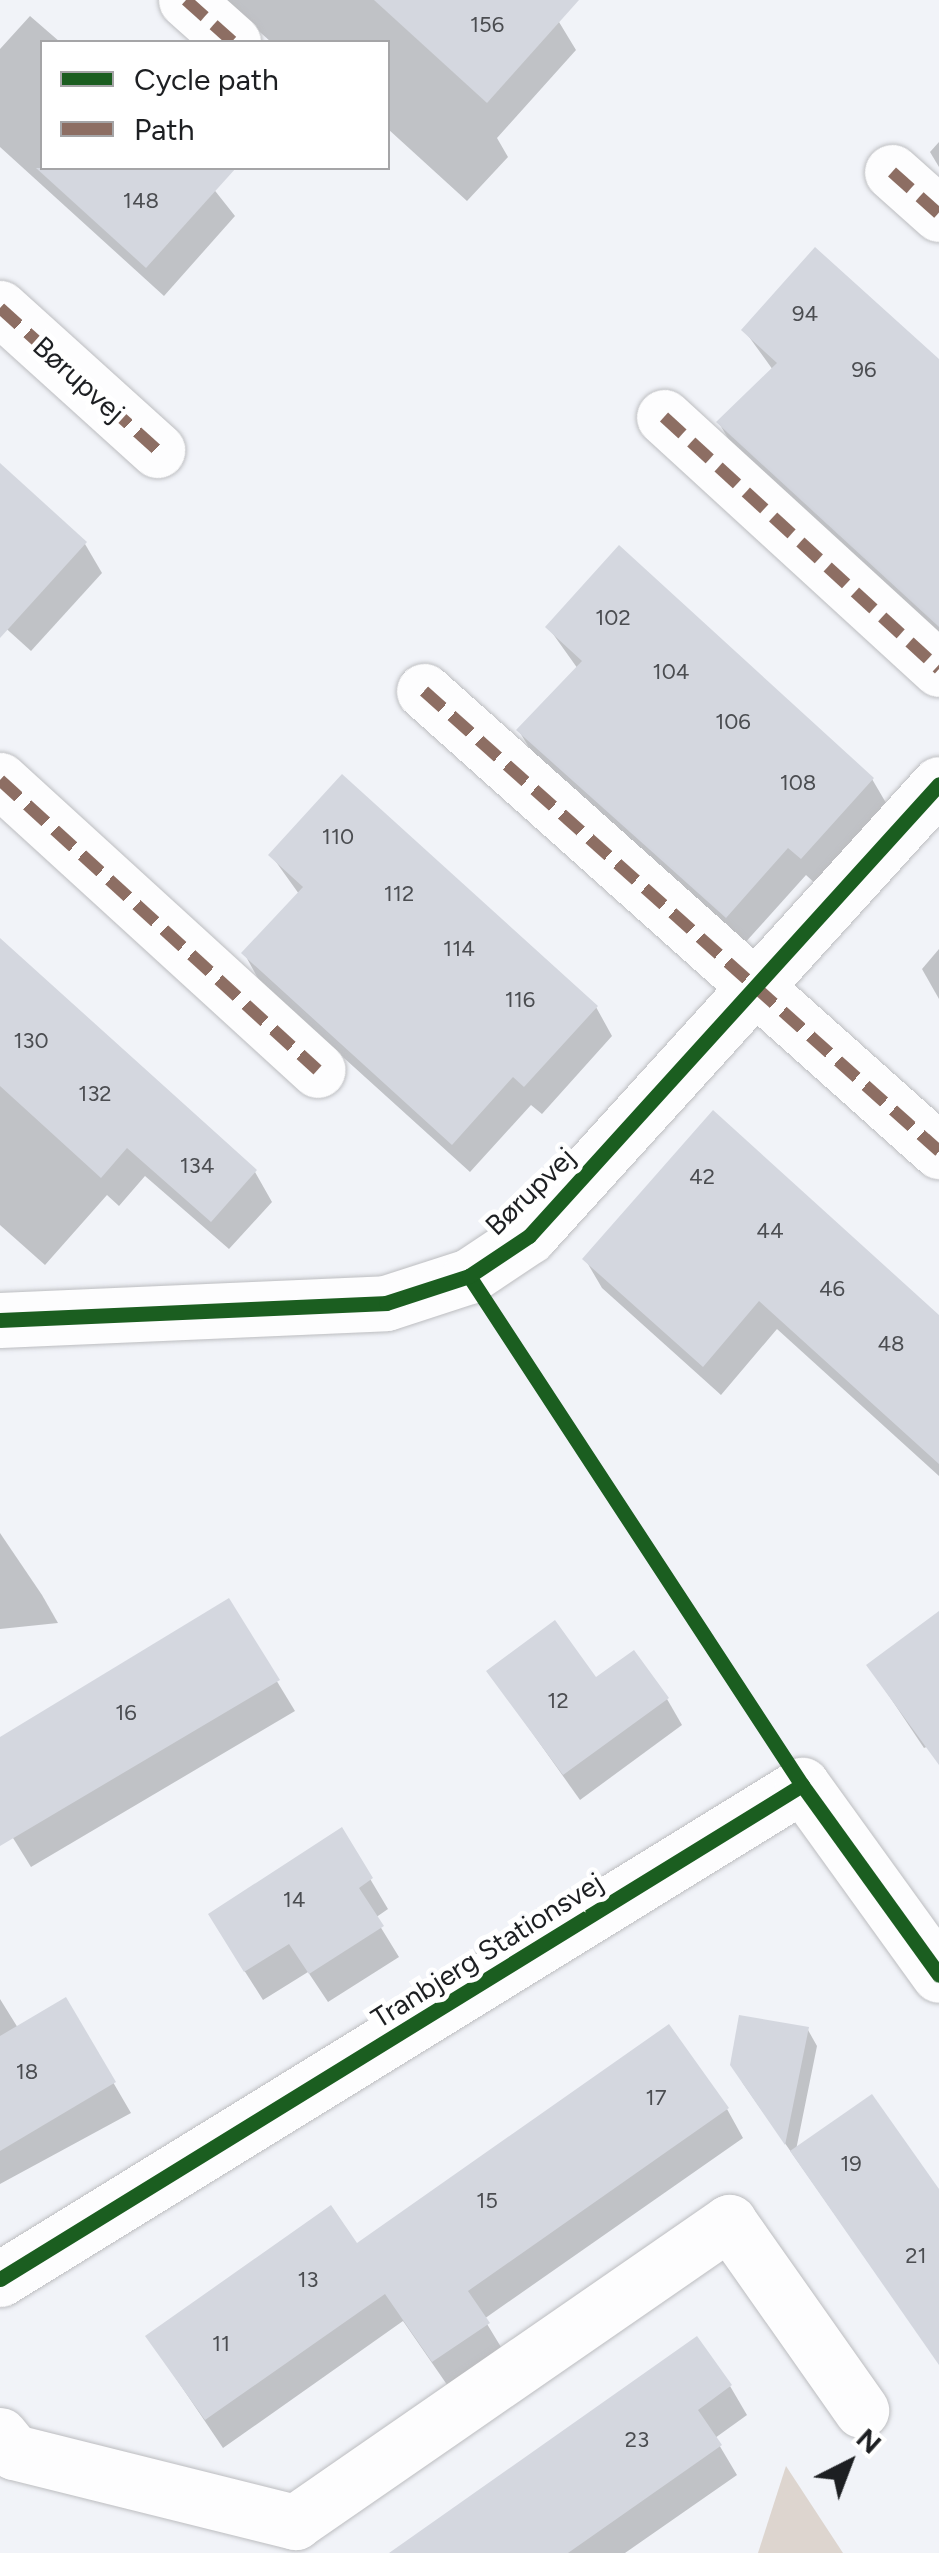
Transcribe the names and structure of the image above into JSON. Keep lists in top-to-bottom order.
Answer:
{
  "streets": {
    "street": ["Børupvej", "Tranbjerg Stationsvej"]
  },
  "house_numbers": [
    "156",
    "148",
    "94",
    "96",
    "102",
    "104",
    "106",
    "108",
    "110",
    "112",
    "114",
    "116",
    "130",
    "132",
    "134",
    "42",
    "44",
    "46",
    "48",
    "12",
    "16",
    "14",
    "18",
    "17",
    "19",
    "15",
    "21",
    "13",
    "11",
    "23"
  ],
  "legend": ["Cycle path", "Path"],
  "north": "top right"
}
